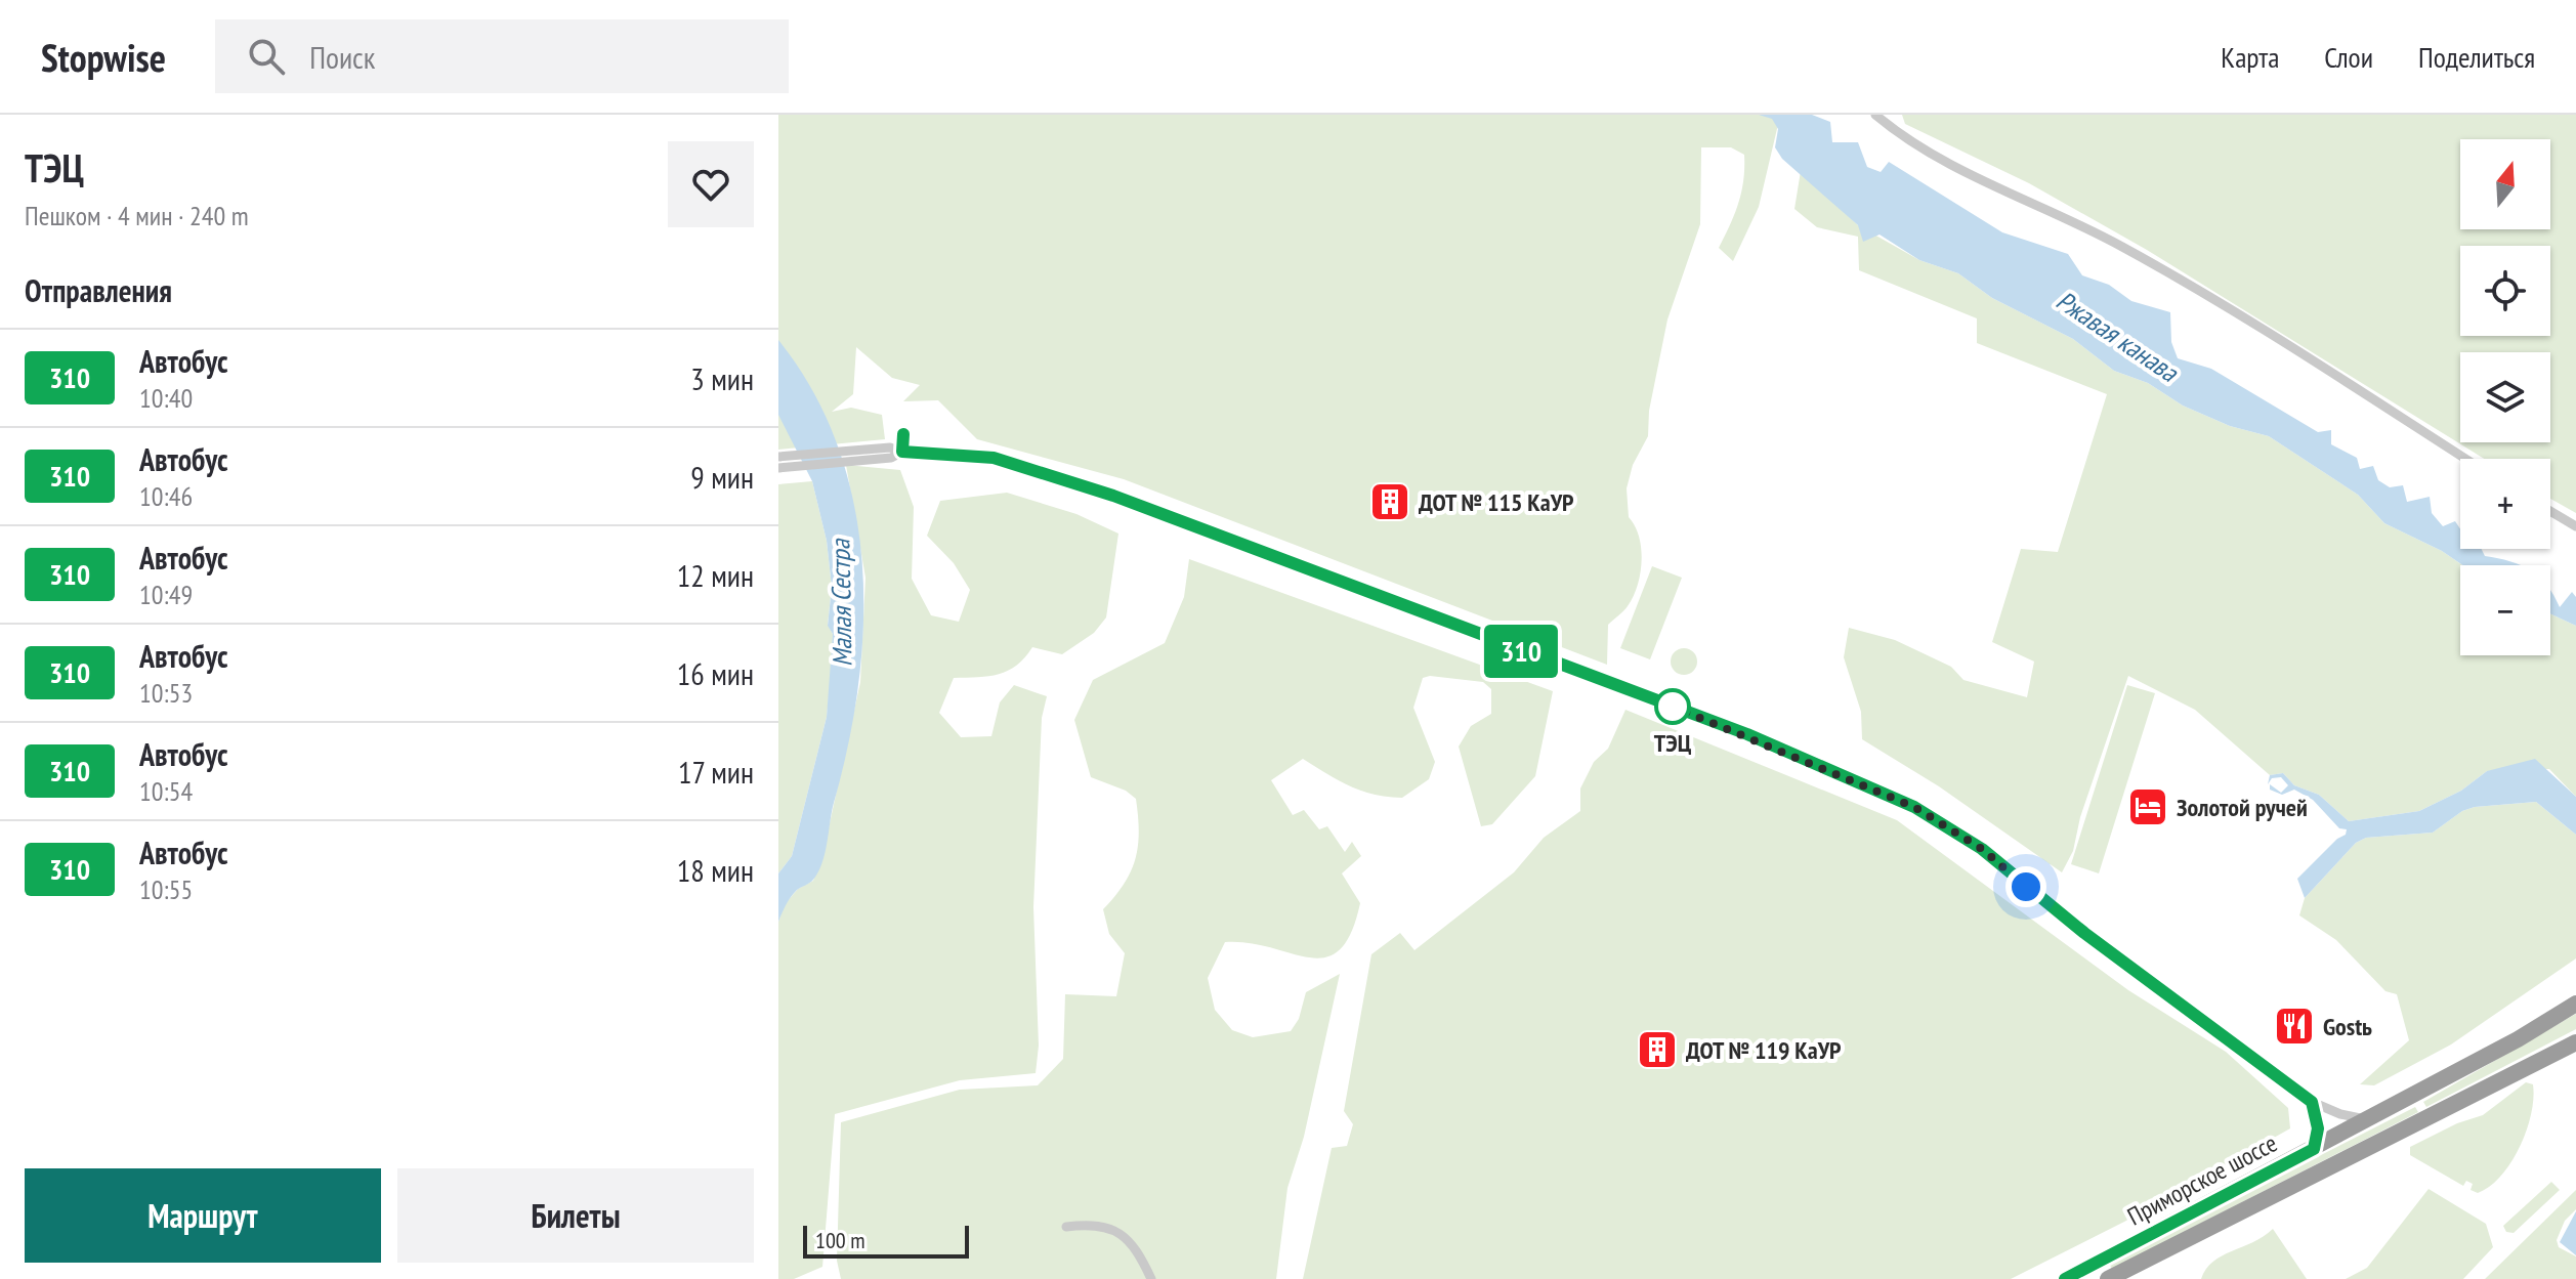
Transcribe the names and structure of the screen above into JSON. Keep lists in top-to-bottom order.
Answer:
{
  "streets": {
    "highway": ["Приморское шоссе"]
  },
  "water": ["Ржавая канава", "Малая Сестра"],
  "places": {
    "building": ["ДОТ № 115 КаУР", "ДОТ № 119 КаУР"],
    "other": ["ТЭЦ"],
    "hotel": ["Золотой ручей"],
    "restaurant": ["Gostь"]
  },
  "lines": ["bus line 310"],
  "scale_bar": "100 m",
  "north": "top",
  "page": {
    "header": "Stopwise",
    "search": "Поиск",
    "nav": ["Карта", "Слои", "Поделиться"],
    "heading": [
      ["ТЭЦ", "Пешком · 4 мин · 240 m"],
      "Отправления"
    ],
    "on_map": "310",
    "map_buttons": ["+", "−"],
    "list": [
      {
        "mark": "310",
        "name": "Автобус",
        "note": "10:40",
        "value": "3 мин"
      },
      {
        "mark": "310",
        "name": "Автобус",
        "note": "10:46",
        "value": "9 мин"
      },
      {
        "mark": "310",
        "name": "Автобус",
        "note": "10:49",
        "value": "12 мин"
      },
      {
        "mark": "310",
        "name": "Автобус",
        "note": "10:53",
        "value": "16 мин"
      },
      {
        "mark": "310",
        "name": "Автобус",
        "note": "10:54",
        "value": "17 мин"
      },
      {
        "mark": "310",
        "name": "Автобус",
        "note": "10:55",
        "value": "18 мин"
      }
    ],
    "buttons": ["Маршрут", "Билеты"],
    "scale": "100 m"
  }
}
